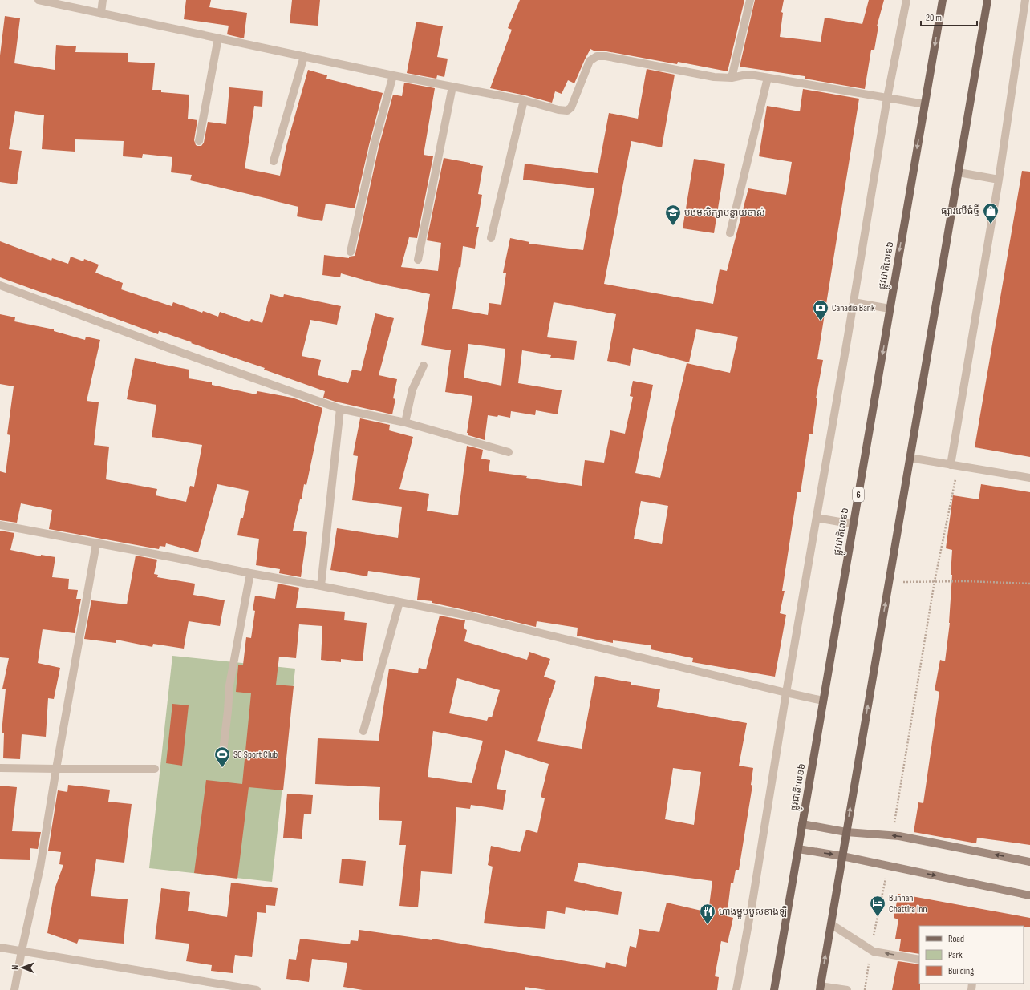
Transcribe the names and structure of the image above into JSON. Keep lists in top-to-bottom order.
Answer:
{
  "streets": {
    "main road": ["ផ្លូវជាតិលេខ៦", "6"]
  },
  "places": {
    "shop": ["ផ្សារលើធំថ្មី"],
    "school or university": ["បឋមសិក្សាបន្ទាយចាស់"],
    "bank": ["Canadia Bank"],
    "sports": ["SC Sport Club"],
    "hotel": ["Bunhan Chattira Inn"],
    "restaurant": ["ហាងម្ហូបបួសខាងឡឹ"]
  },
  "legend": ["Road", "Park", "Building"],
  "scale_bar": "20 m",
  "north": "left"
}
